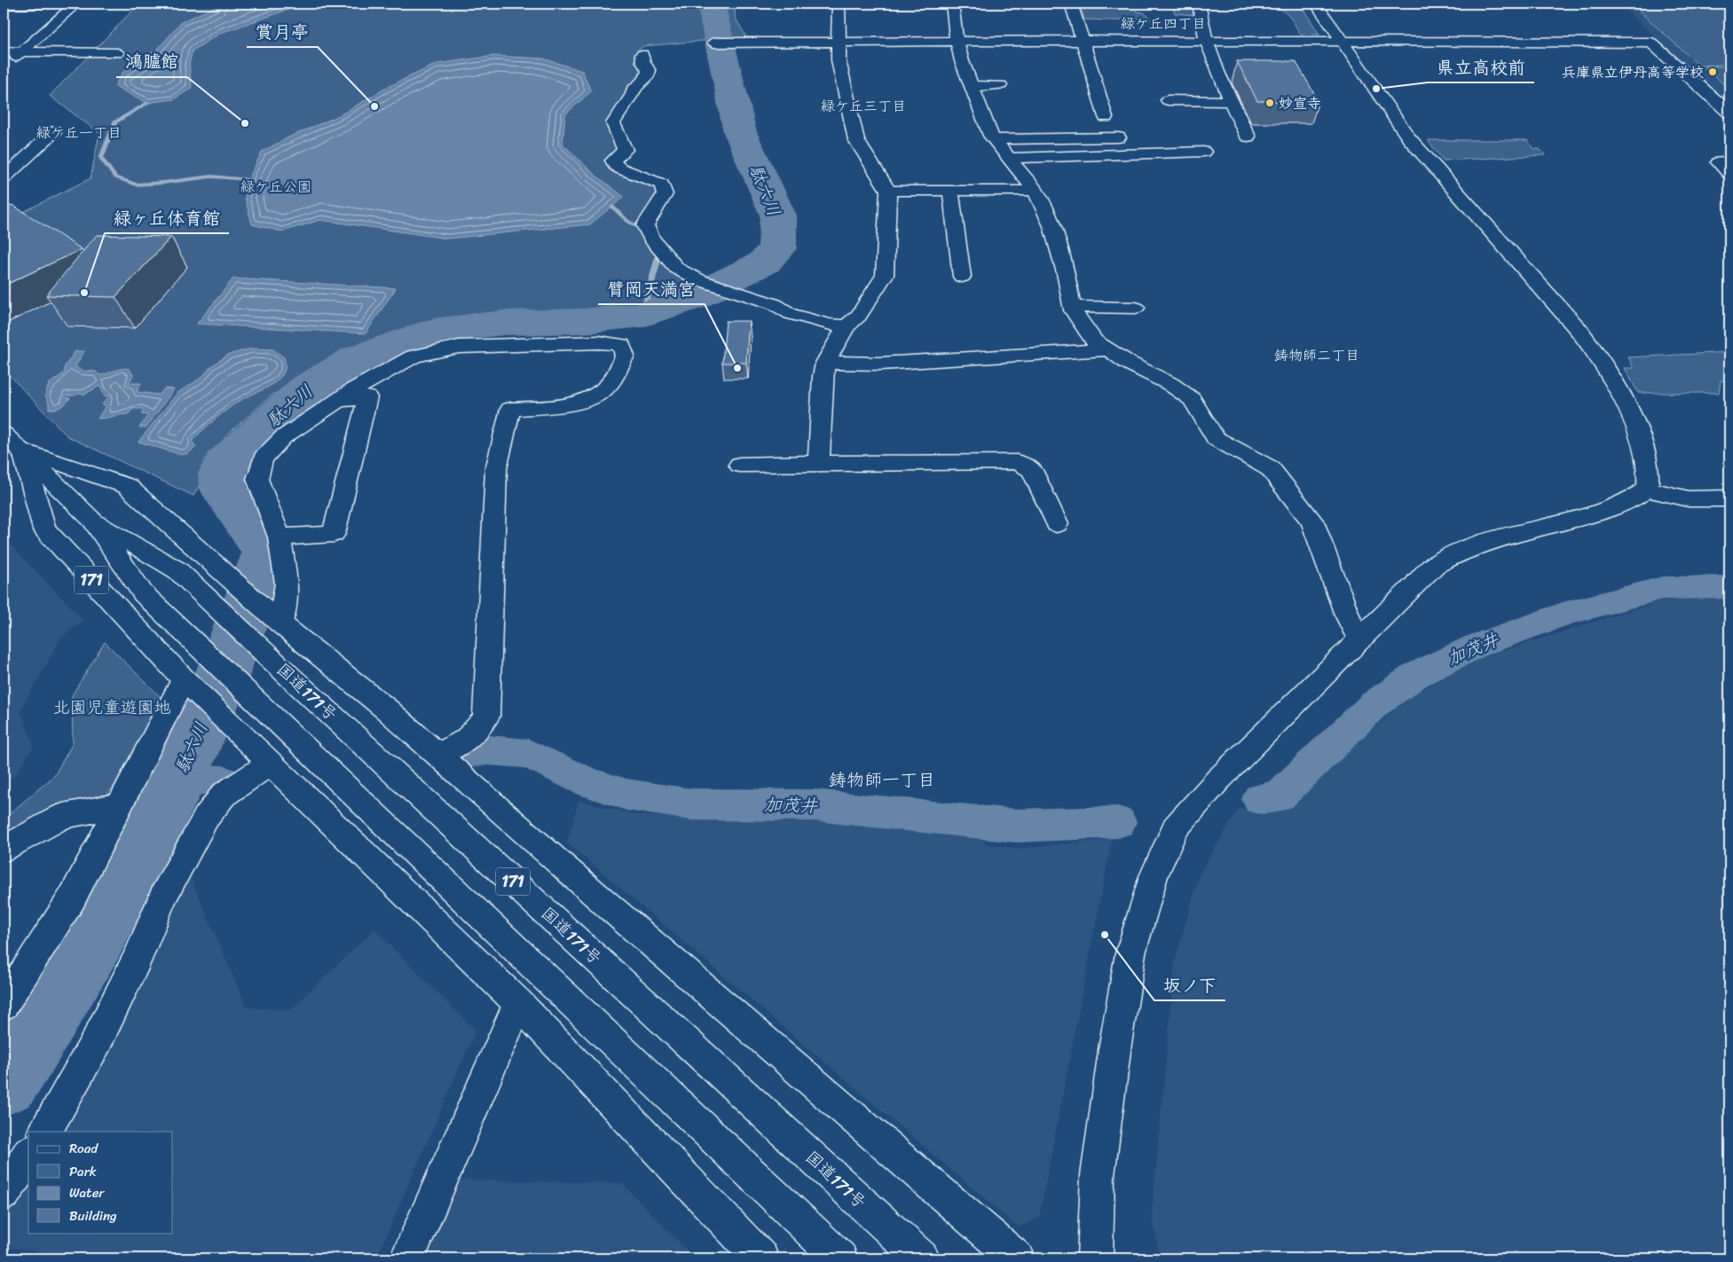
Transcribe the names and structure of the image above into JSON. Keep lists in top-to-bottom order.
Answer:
{
  "streets": {
    "main road": ["171", "国道171号"]
  },
  "crossings": [
    ["171", "国道171号"]
  ],
  "districts": [
    "緑ケ丘四丁目",
    "緑ケ丘三丁目",
    "緑ケ丘一丁目",
    "鋳物師二丁目",
    "鋳物師一丁目"
  ],
  "water": ["駄六川", "加茂井"],
  "parks": ["緑ケ丘公園", "北園児童遊園地"],
  "places": [
    "兵庫県立伊丹高等学校",
    "県立高校前",
    "妙宣寺",
    "賞月亭",
    "鴻臚館",
    "緑ヶ丘体育館",
    "臂岡天満宮",
    "坂ノ下"
  ],
  "legend": [
    "Road",
    "Park",
    "Water",
    "Building"
  ]
}
